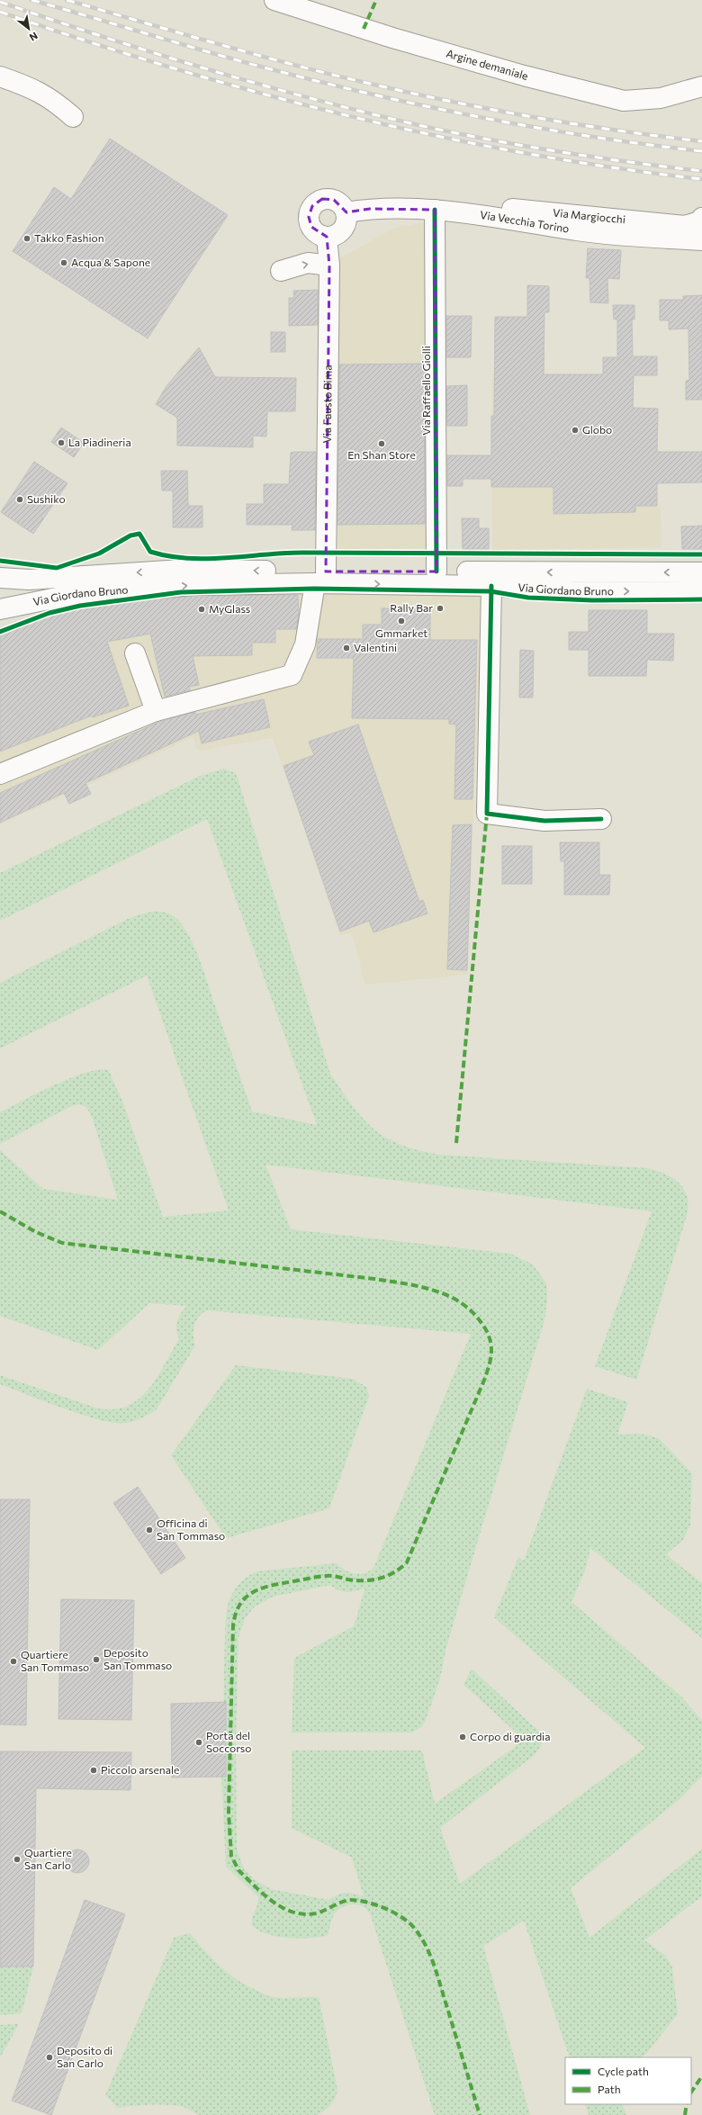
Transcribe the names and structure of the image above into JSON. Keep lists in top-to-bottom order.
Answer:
{
  "streets": {
    "street": [
      "Argine demaniale",
      "Via Margiocchi",
      "Via Vecchia Torino",
      "Via Raffaello Giolli",
      "Via Fausto Bima",
      "Via Giordano Bruno"
    ]
  },
  "crossings": [
    ["Via Margiocchi", "Via Vecchia Torino"],
    ["Via Vecchia Torino", "Via Raffaello Giolli"],
    ["Via Vecchia Torino", "Via Fausto Bima"],
    ["Via Raffaello Giolli", "Via Giordano Bruno"],
    ["Via Fausto Bima", "Via Giordano Bruno"]
  ],
  "places": [
    "Takko Fashion",
    "Acqua & Sapone",
    "Globo",
    "La Piadineria",
    "En Shan Store",
    "Sushiko",
    "Rally Bar",
    "MyGlass",
    "Gmmarket",
    "Valentini",
    "Officina di San Tommaso",
    "Deposito San Tommaso",
    "Quartiere San Tommaso",
    "Corpo di guardia",
    "Porta del Soccorso",
    "Piccolo arsenale",
    "Quartiere San Carlo",
    "Deposito di San Carlo"
  ],
  "legend": ["Cycle path", "Path"],
  "north": "bottom right"
}
